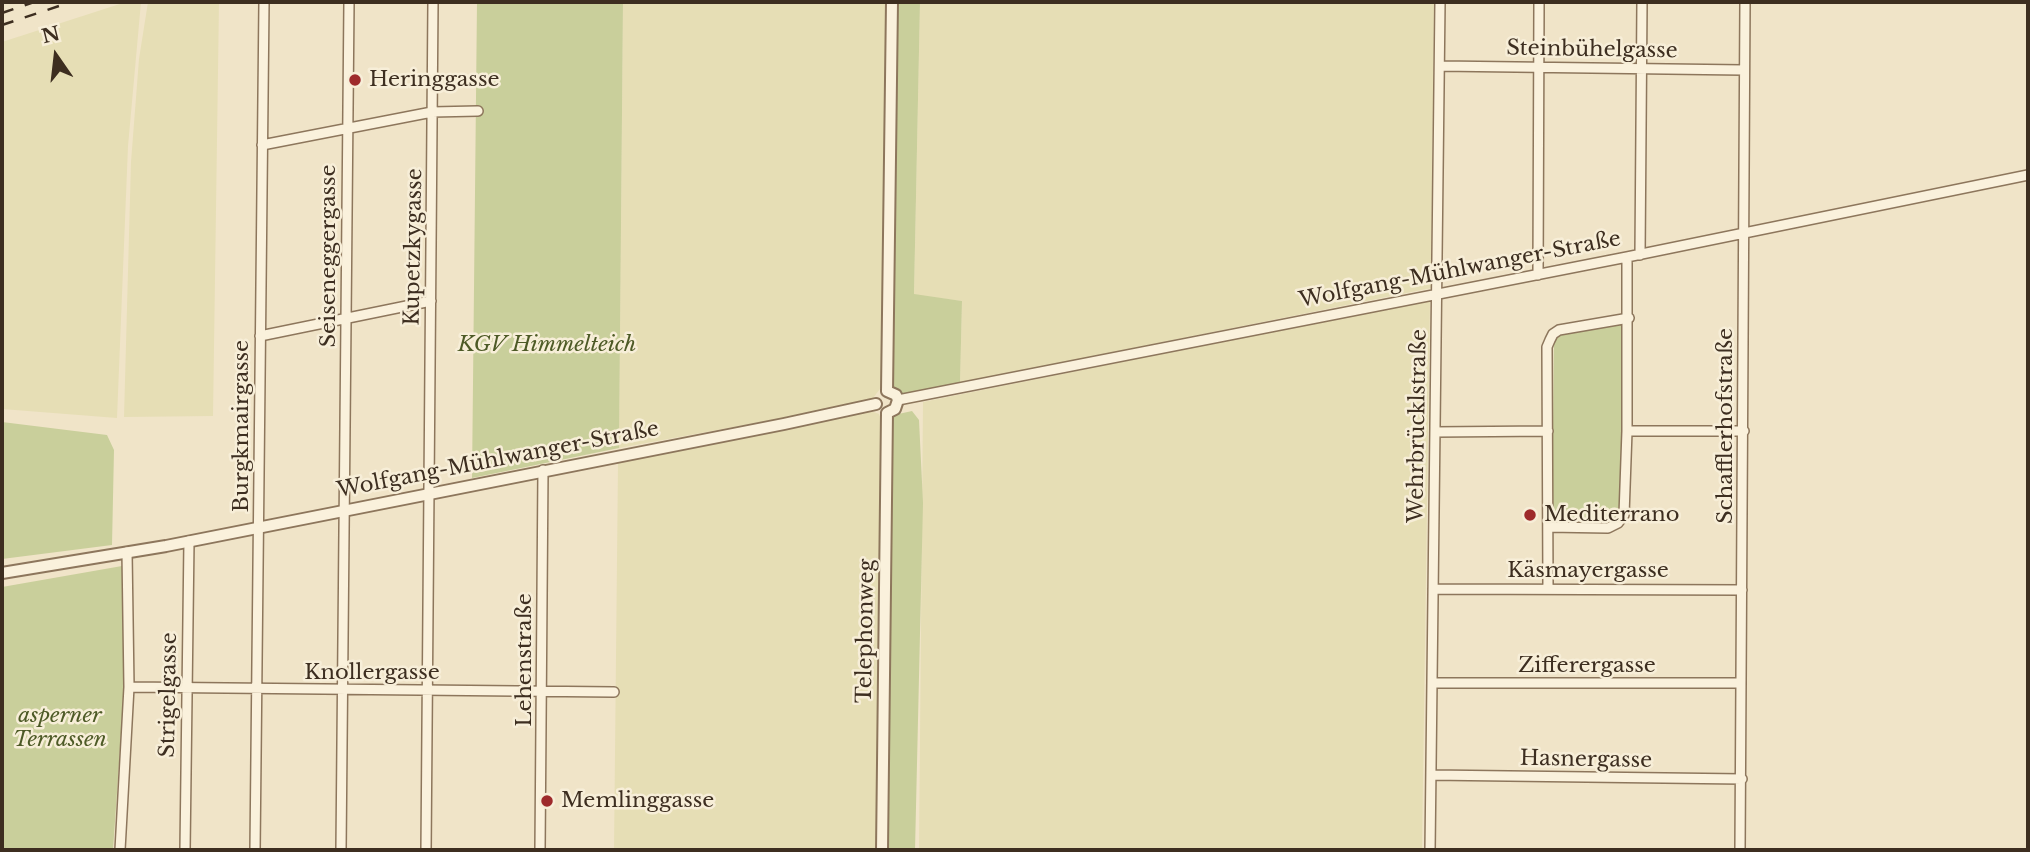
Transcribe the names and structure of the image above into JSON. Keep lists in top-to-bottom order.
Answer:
{
  "streets": {
    "street": [
      "Steinbühelgasse",
      "Kupetzkygasse",
      "Seiseneggergasse",
      "Wolfgang-Mühlwanger-Straße",
      "Burgkmairgasse",
      "Wehrbrücklstraße",
      "Schafflerhofstraße",
      "Käsmayergasse",
      "Telephonweg",
      "Lehenstraße",
      "Zifferergasse",
      "Knollergasse",
      "Strigelgasse",
      "Hasnergasse"
    ]
  },
  "crossings": [
    ["Steinbühelgasse", "Wehrbrücklstraße"],
    ["Steinbühelgasse", "Schafflerhofstraße"],
    ["Kupetzkygasse", "Wolfgang-Mühlwanger-Straße"],
    ["Kupetzkygasse", "Knollergasse"],
    ["Seiseneggergasse", "Wolfgang-Mühlwanger-Straße"],
    ["Seiseneggergasse", "Knollergasse"],
    ["Wolfgang-Mühlwanger-Straße", "Burgkmairgasse"],
    ["Wolfgang-Mühlwanger-Straße", "Wehrbrücklstraße"],
    ["Wolfgang-Mühlwanger-Straße", "Schafflerhofstraße"],
    ["Wolfgang-Mühlwanger-Straße", "Telephonweg"],
    ["Wolfgang-Mühlwanger-Straße", "Lehenstraße"],
    ["Wolfgang-Mühlwanger-Straße", "Strigelgasse"],
    ["Burgkmairgasse", "Knollergasse"],
    ["Wehrbrücklstraße", "Käsmayergasse"],
    ["Wehrbrücklstraße", "Zifferergasse"],
    ["Wehrbrücklstraße", "Hasnergasse"],
    ["Schafflerhofstraße", "Käsmayergasse"],
    ["Schafflerhofstraße", "Zifferergasse"],
    ["Schafflerhofstraße", "Hasnergasse"],
    ["Lehenstraße", "Knollergasse"],
    ["Knollergasse", "Strigelgasse"]
  ],
  "parks": ["KGV Himmelteich", "asperner Terrassen"],
  "places": ["Heringgasse", "Mediterrano", "Memlinggasse"],
  "north": "top"
}
